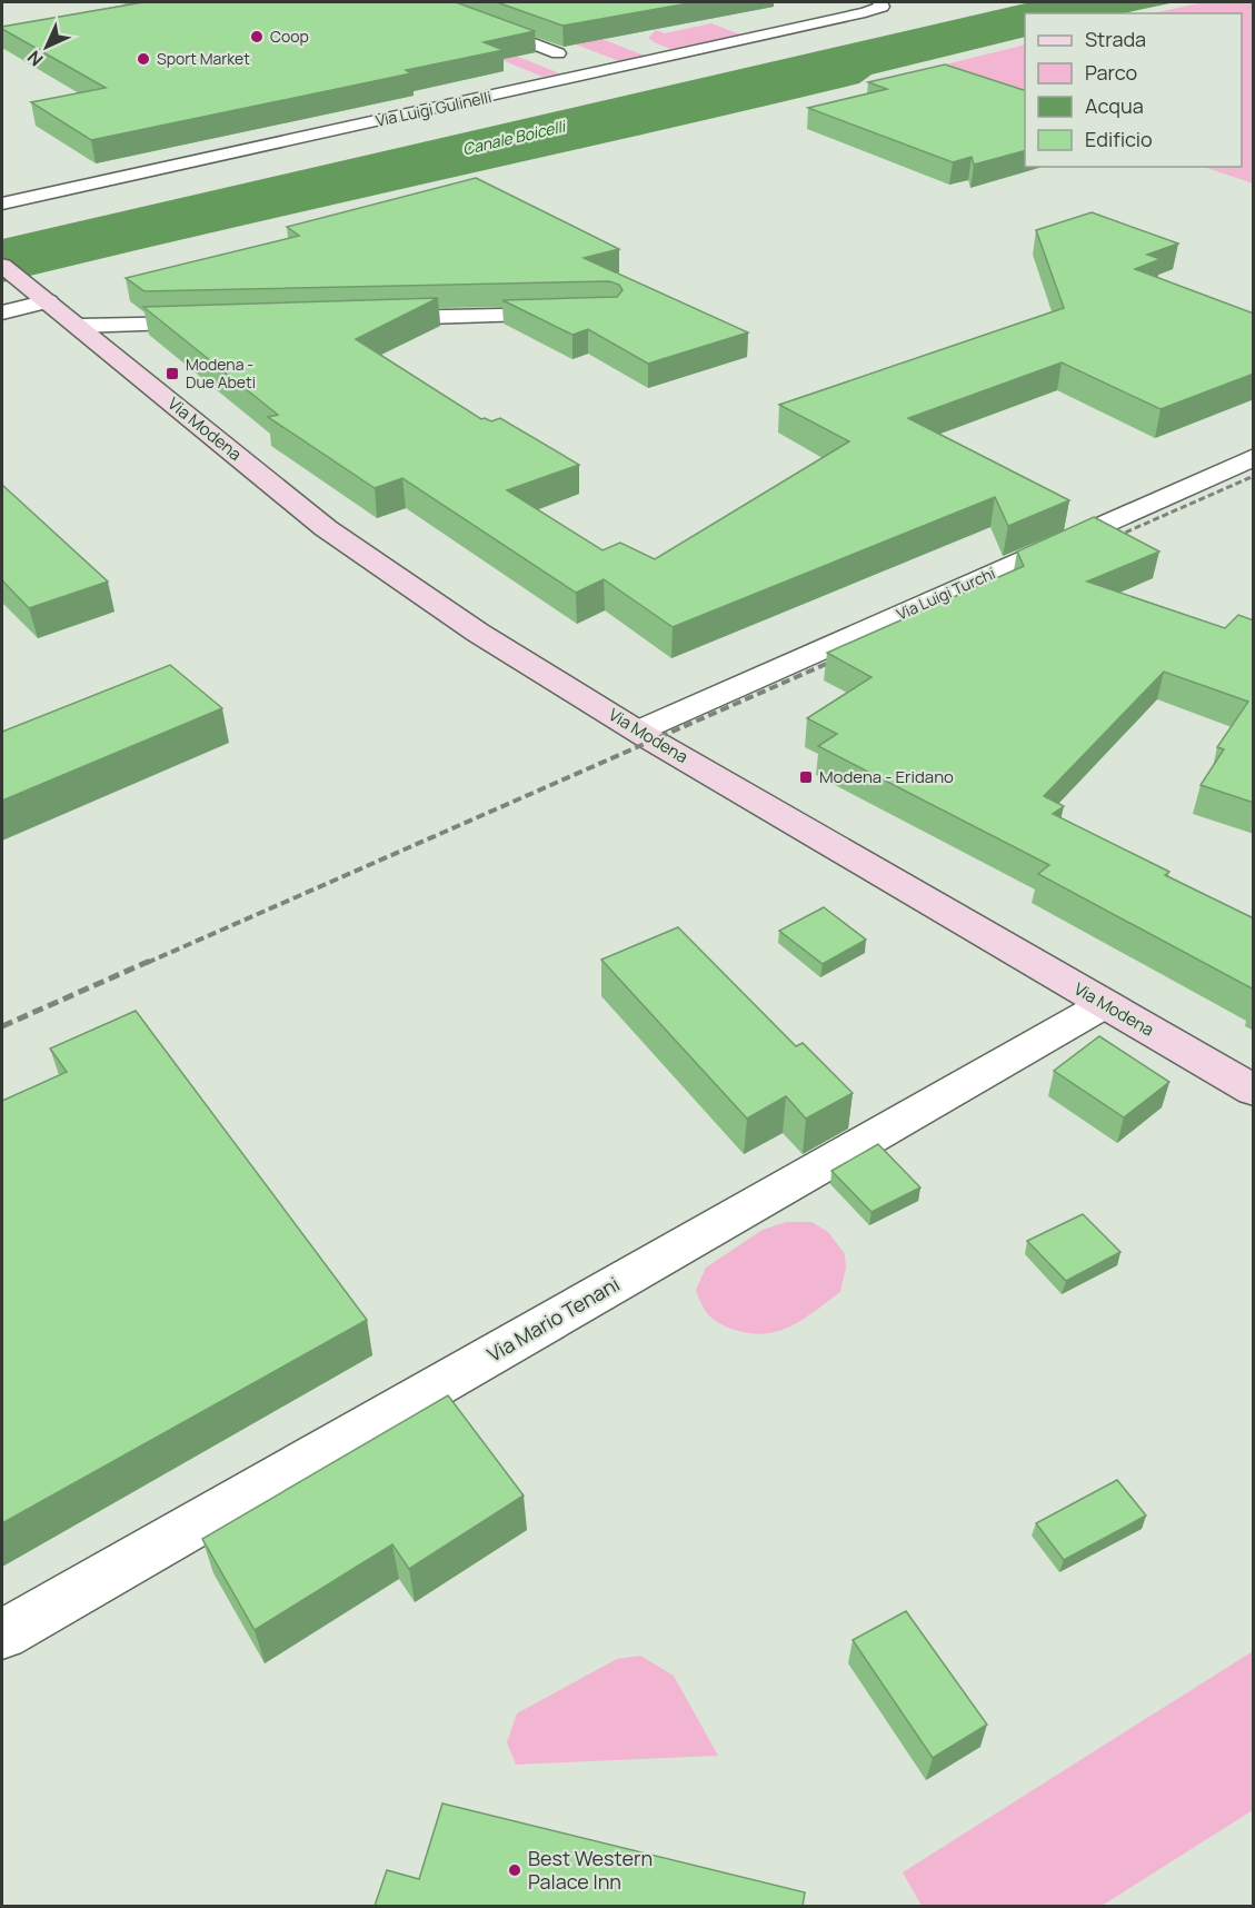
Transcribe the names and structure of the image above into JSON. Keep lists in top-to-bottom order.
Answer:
{
  "streets": {
    "main road": ["Via Modena"],
    "street": ["Via Luigi Gulinelli", "Via Luigi Turchi", "Via Mario Tenani"]
  },
  "crossings": [
    ["Via Modena", "Via Luigi Turchi"],
    ["Via Modena", "Via Mario Tenani"]
  ],
  "water": ["Canale Boicelli"],
  "places": {
    "other": ["Coop", "Sport Market", "Best Western Palace Inn"],
    "transit": ["Modena - Due Abeti", "Modena - Eridano"]
  },
  "legend": [
    "Strada",
    "Parco",
    "Acqua",
    "Edificio"
  ],
  "north": "bottom left"
}
